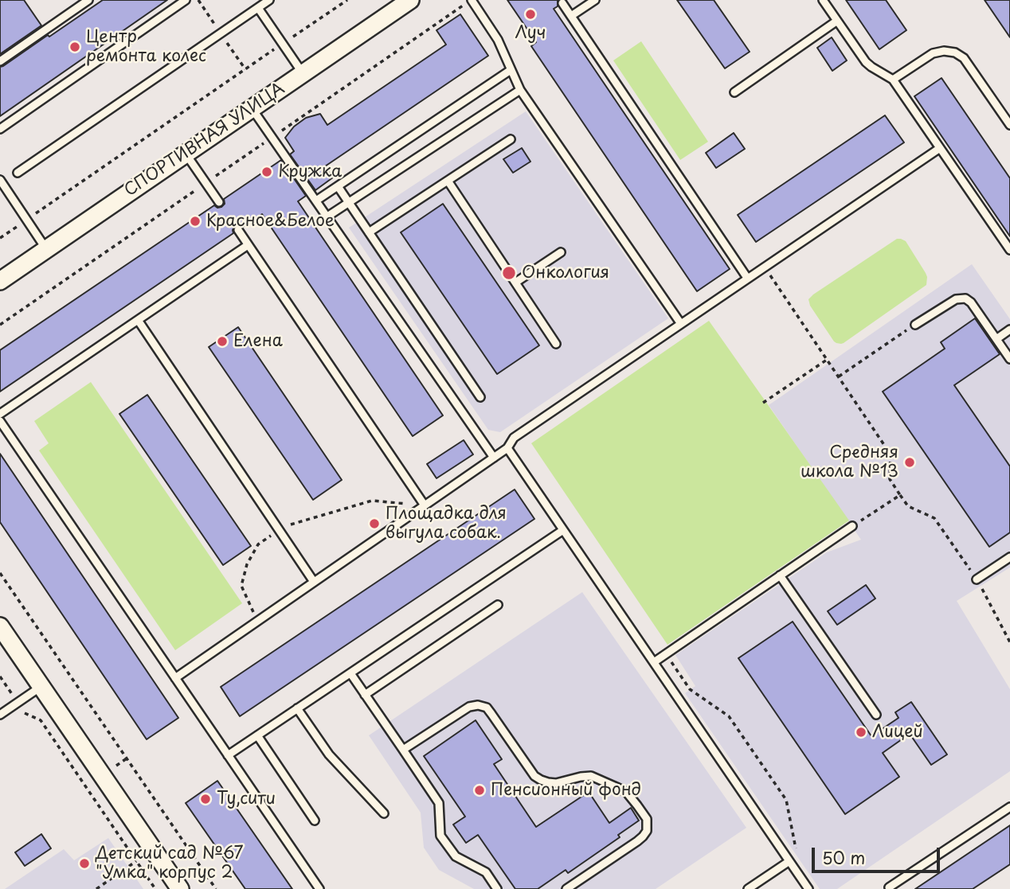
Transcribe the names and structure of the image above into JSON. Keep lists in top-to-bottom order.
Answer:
{
  "streets": {
    "street": ["СПОРТИВНАЯ УЛИЦА"]
  },
  "places": [
    "Луч",
    "Центр ремонта колес",
    "Кружка",
    "Красное&Белое",
    "Онкология",
    "Елена",
    "Средняя школа №13",
    "Площадка для выгула собак.",
    "Лицей",
    "Пенсионный фонд",
    "Ту,сити",
    "Детский сад №67 \"Умка\" корпус 2"
  ],
  "scale_bar": "50 m"
}
